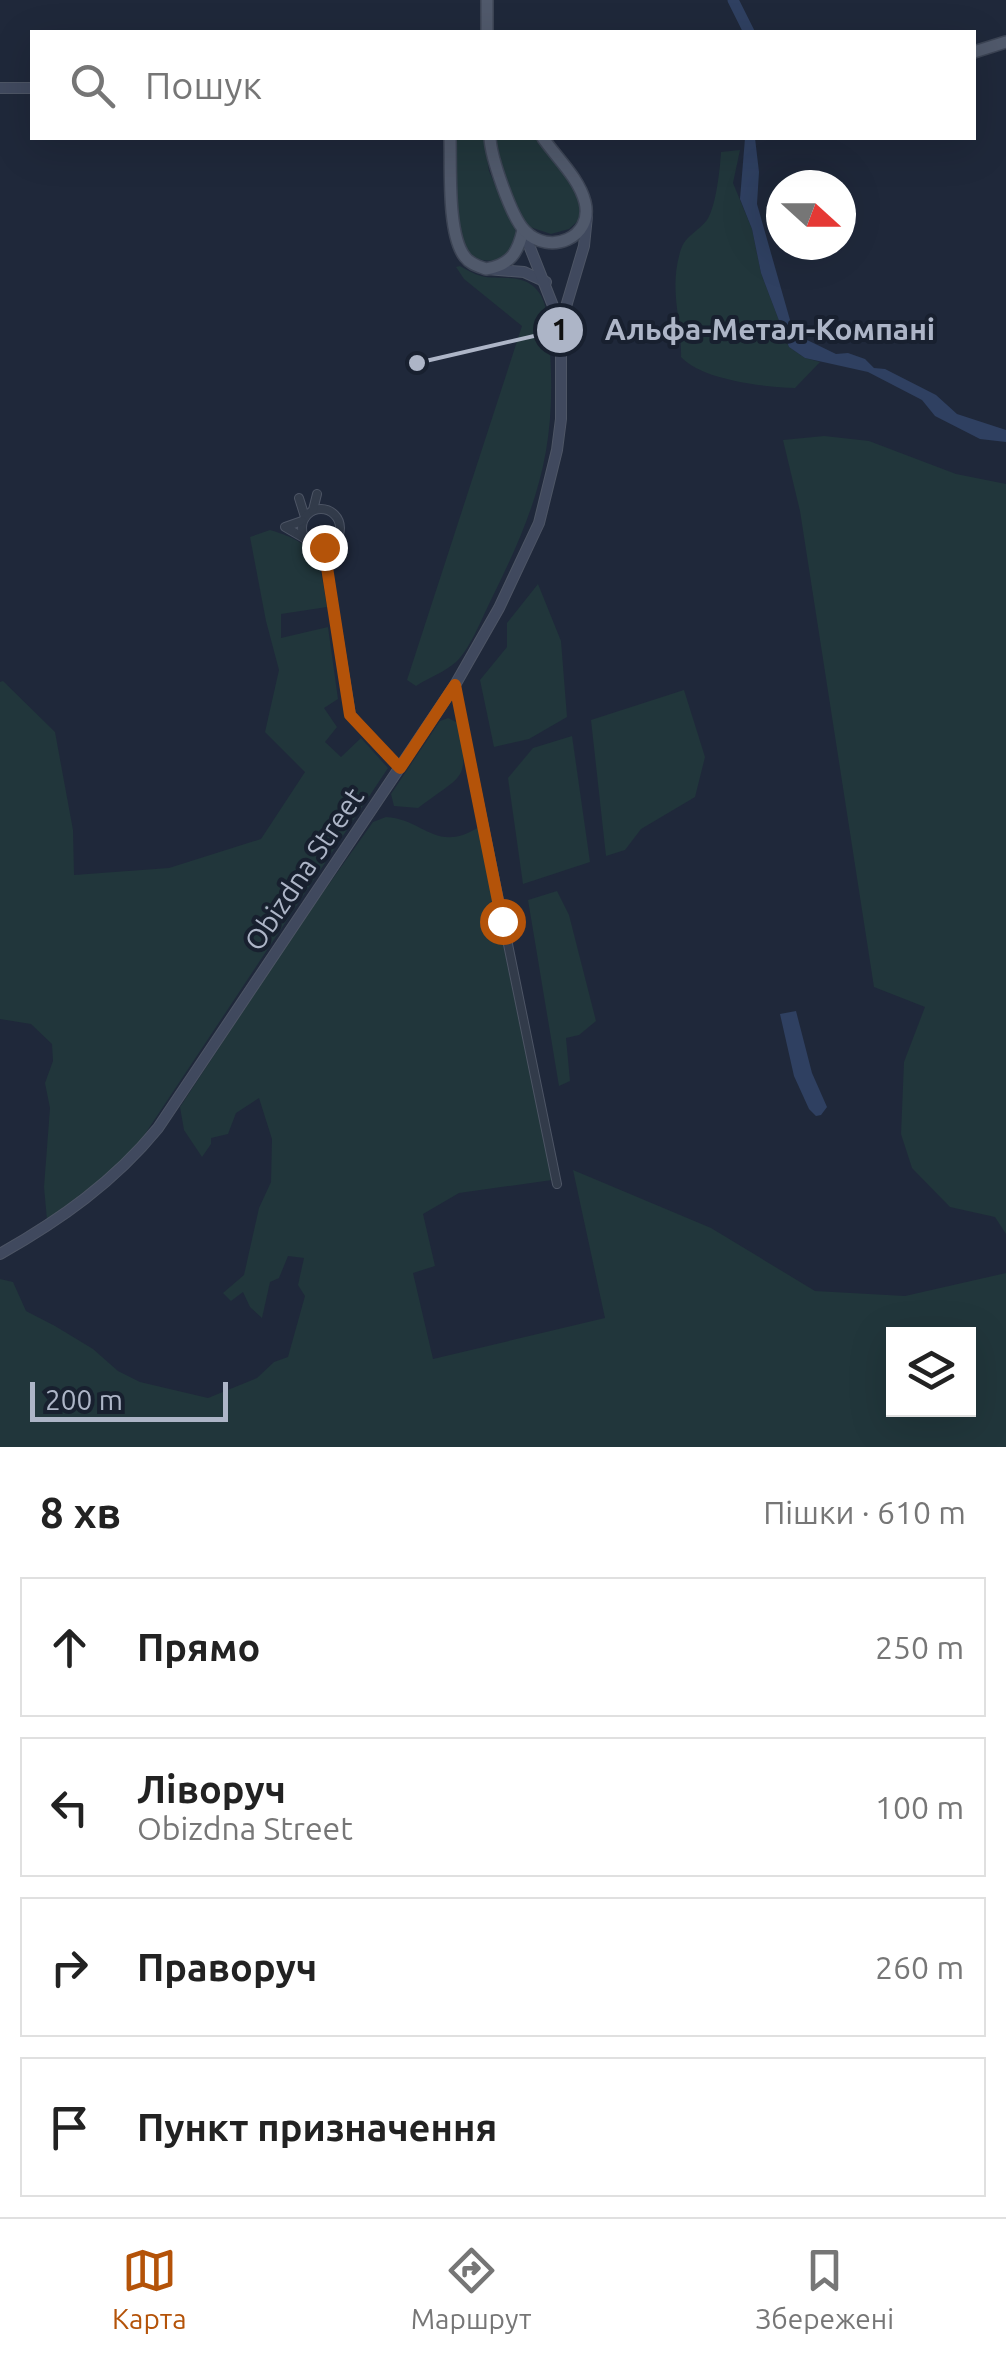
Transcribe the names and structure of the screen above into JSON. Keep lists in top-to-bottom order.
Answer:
{
  "streets": {
    "main road": ["Obizdna Street"]
  },
  "places": ["Альфа-Метал-Компані"],
  "scale_bar": "200 m",
  "north": "right",
  "page": {
    "search": "Пошук",
    "scale": "200 m",
    "heading": ["8 хв", "Пішки · 610 m"],
    "list": [
      ["Прямо", "250 m"],
      ["Ліворуч", "Obizdna Street", "100 m"],
      ["Праворуч", "260 m"],
      "Пункт призначення"
    ],
    "nav": ["Карта", "Маршрут", "Збережені"]
  }
}
